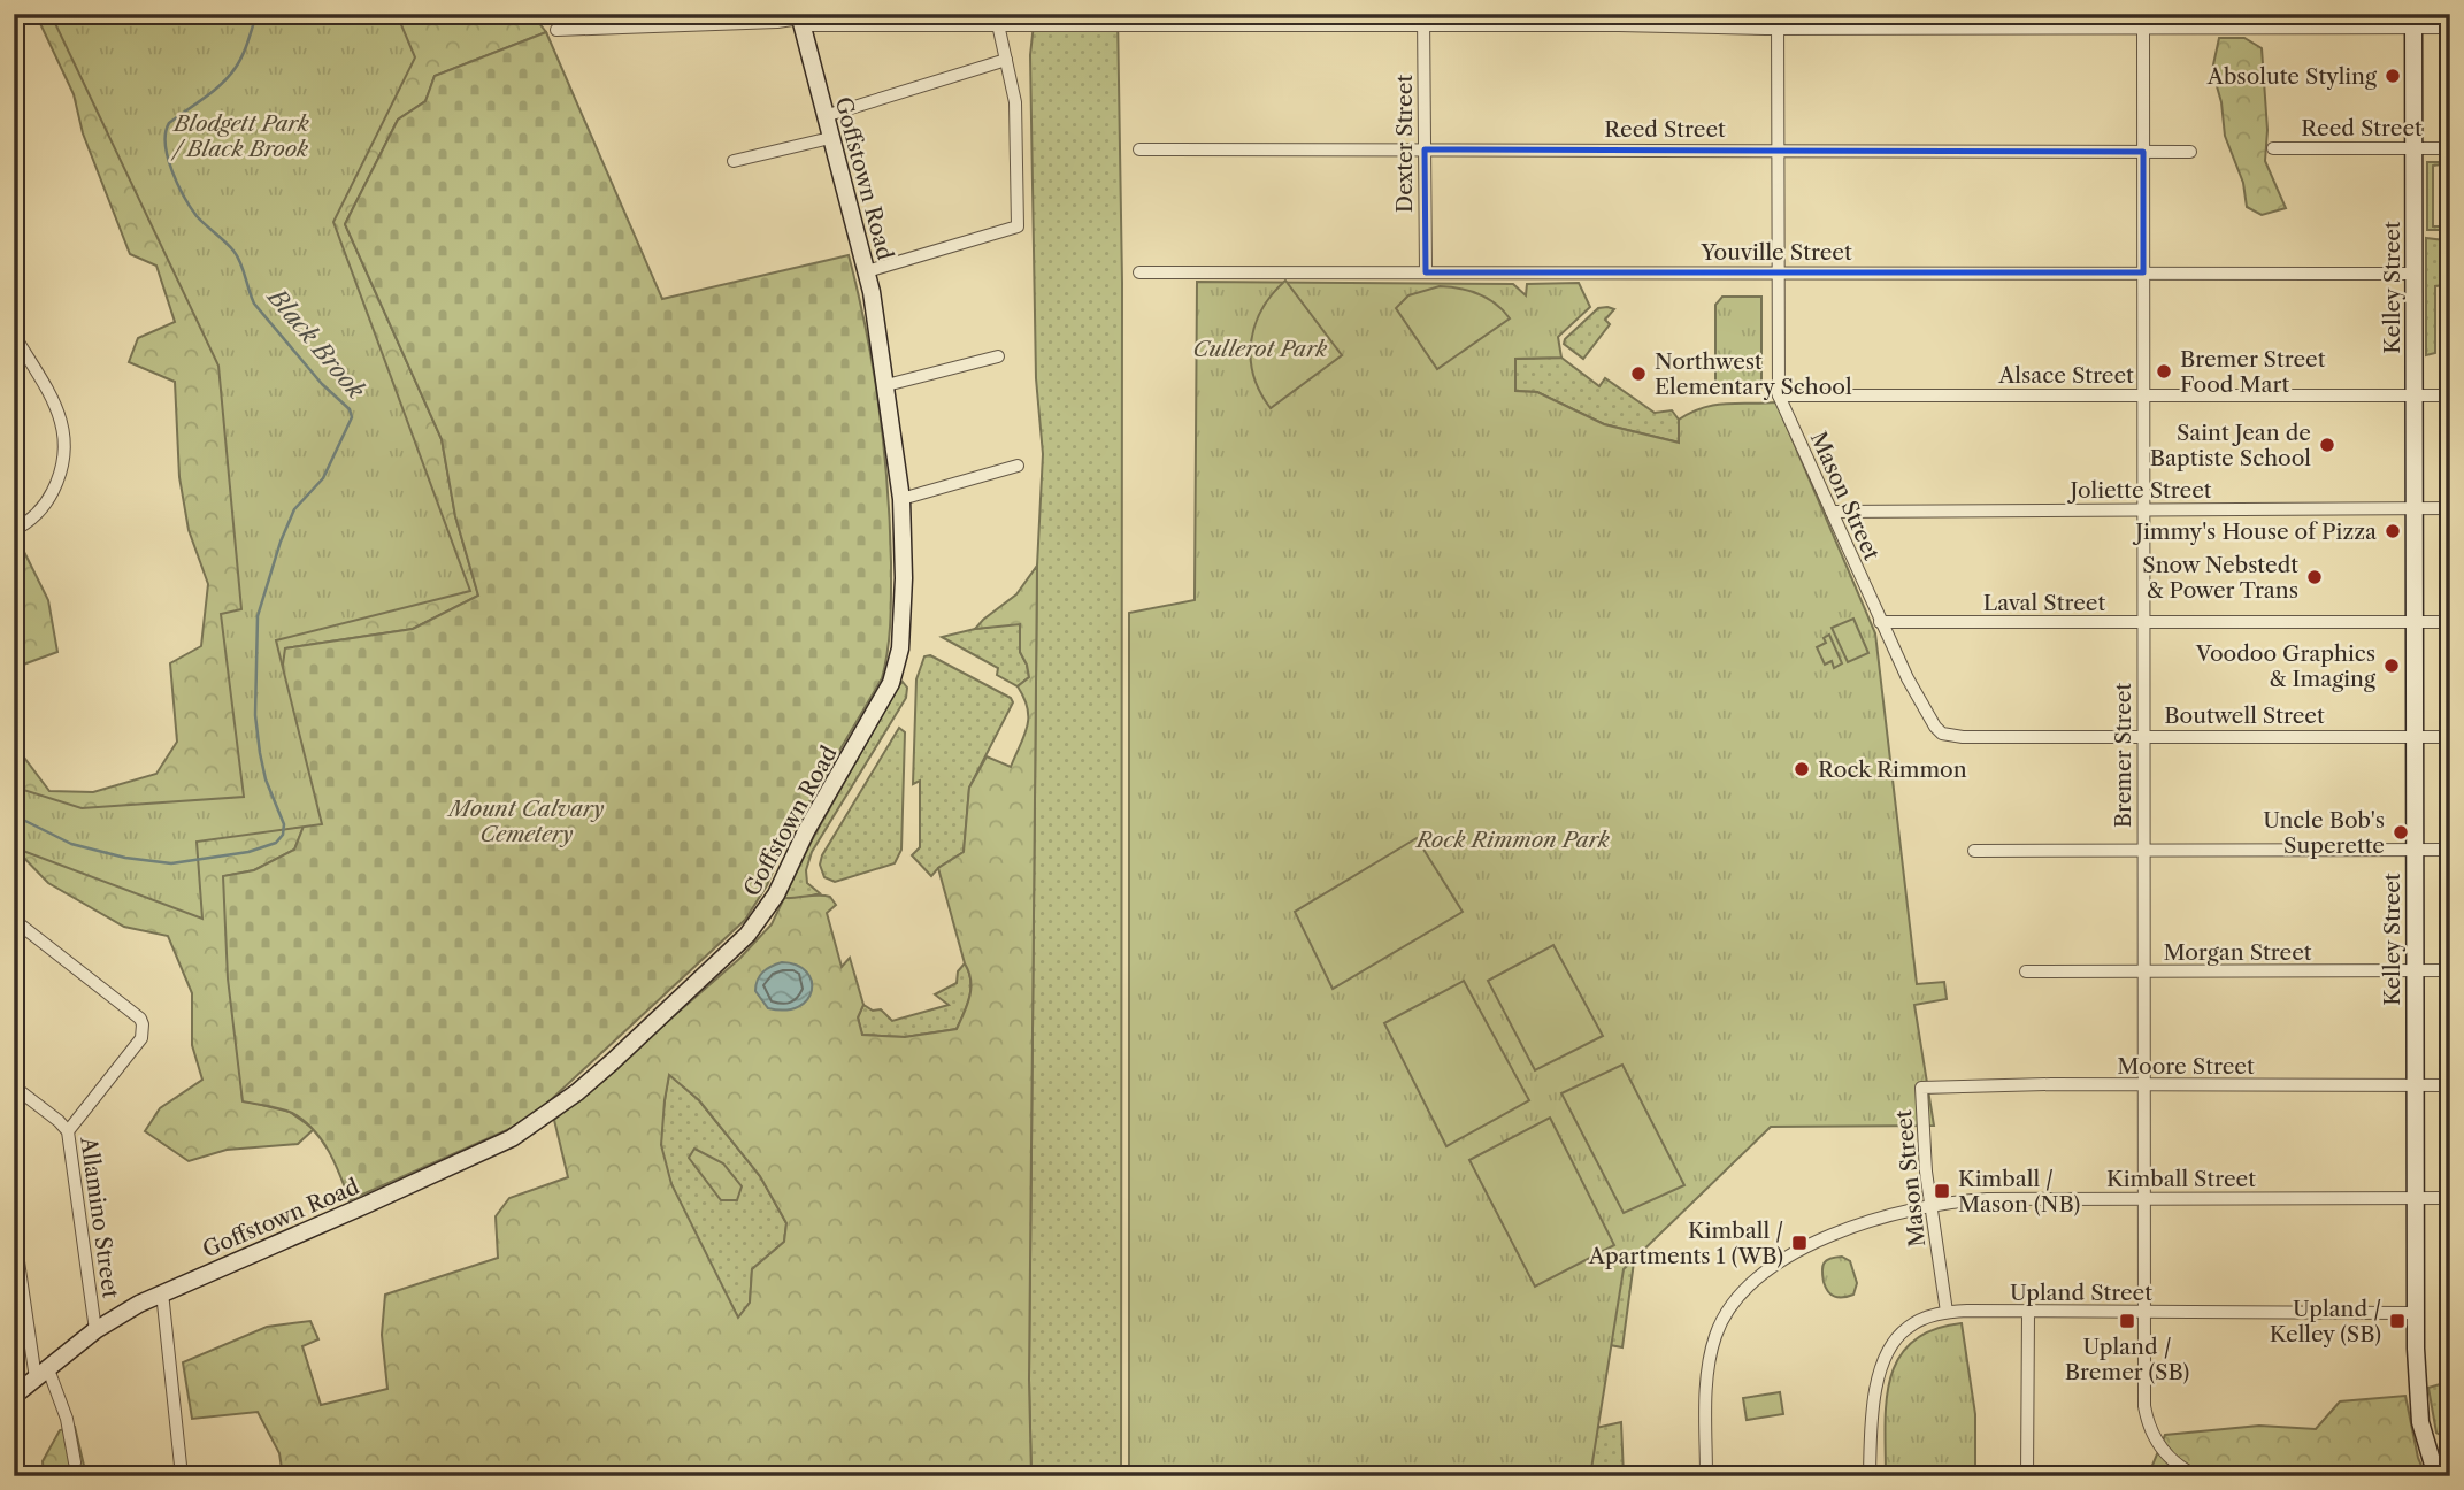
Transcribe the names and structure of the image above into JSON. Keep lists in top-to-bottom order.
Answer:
{
  "streets": {
    "main road": ["Goffstown Road", "Kelley Street"],
    "street": [
      "Reed Street",
      "Dexter Street",
      "Youville Street",
      "Alsace Street",
      "Joliette Street",
      "Mason Street",
      "Laval Street",
      "Boutwell Street",
      "Bremer Street",
      "Morgan Street",
      "Moore Street",
      "Kimball Street",
      "Allamino Street",
      "Upland Street"
    ]
  },
  "crossings": [
    ["Reed Street", "Dexter Street"],
    ["Reed Street", "Kelley Street"],
    ["Reed Street", "Mason Street"],
    ["Reed Street", "Bremer Street"],
    ["Dexter Street", "Youville Street"],
    ["Goffstown Road", "Allamino Street"],
    ["Youville Street", "Kelley Street"],
    ["Youville Street", "Mason Street"],
    ["Youville Street", "Bremer Street"],
    ["Kelley Street", "Alsace Street"],
    ["Kelley Street", "Joliette Street"],
    ["Kelley Street", "Laval Street"],
    ["Kelley Street", "Boutwell Street"],
    ["Kelley Street", "Morgan Street"],
    ["Kelley Street", "Moore Street"],
    ["Kelley Street", "Kimball Street"],
    ["Kelley Street", "Upland Street"],
    ["Alsace Street", "Mason Street"],
    ["Alsace Street", "Bremer Street"],
    ["Joliette Street", "Mason Street"],
    ["Joliette Street", "Bremer Street"],
    ["Mason Street", "Laval Street"],
    ["Mason Street", "Boutwell Street"],
    ["Mason Street", "Moore Street"],
    ["Mason Street", "Kimball Street"],
    ["Mason Street", "Upland Street"],
    ["Laval Street", "Bremer Street"],
    ["Boutwell Street", "Bremer Street"],
    ["Bremer Street", "Morgan Street"],
    ["Bremer Street", "Moore Street"],
    ["Bremer Street", "Kimball Street"],
    ["Bremer Street", "Upland Street"]
  ],
  "water": ["Black Brook"],
  "parks": [
    "Blodgett Park / Black Brook",
    "Cullerot Park",
    "Mount Calvary Cemetery",
    "Rock Rimmon Park"
  ],
  "places": {
    "other": [
      "Absolute Styling",
      "Bremer Street Food Mart",
      "Northwest Elementary School",
      "Saint Jean de Baptiste School",
      "Jimmy's House of Pizza",
      "Snow Nebstedt & Power Trans",
      "Voodoo Graphics & Imaging",
      "Rock Rimmon",
      "Uncle Bob's Superette"
    ],
    "transit": [
      "Kimball / Mason (NB)",
      "Kimball / Apartments 1 (WB)",
      "Upland / Bremer (SB)",
      "Upland / Kelley (SB)"
    ]
  }
}
